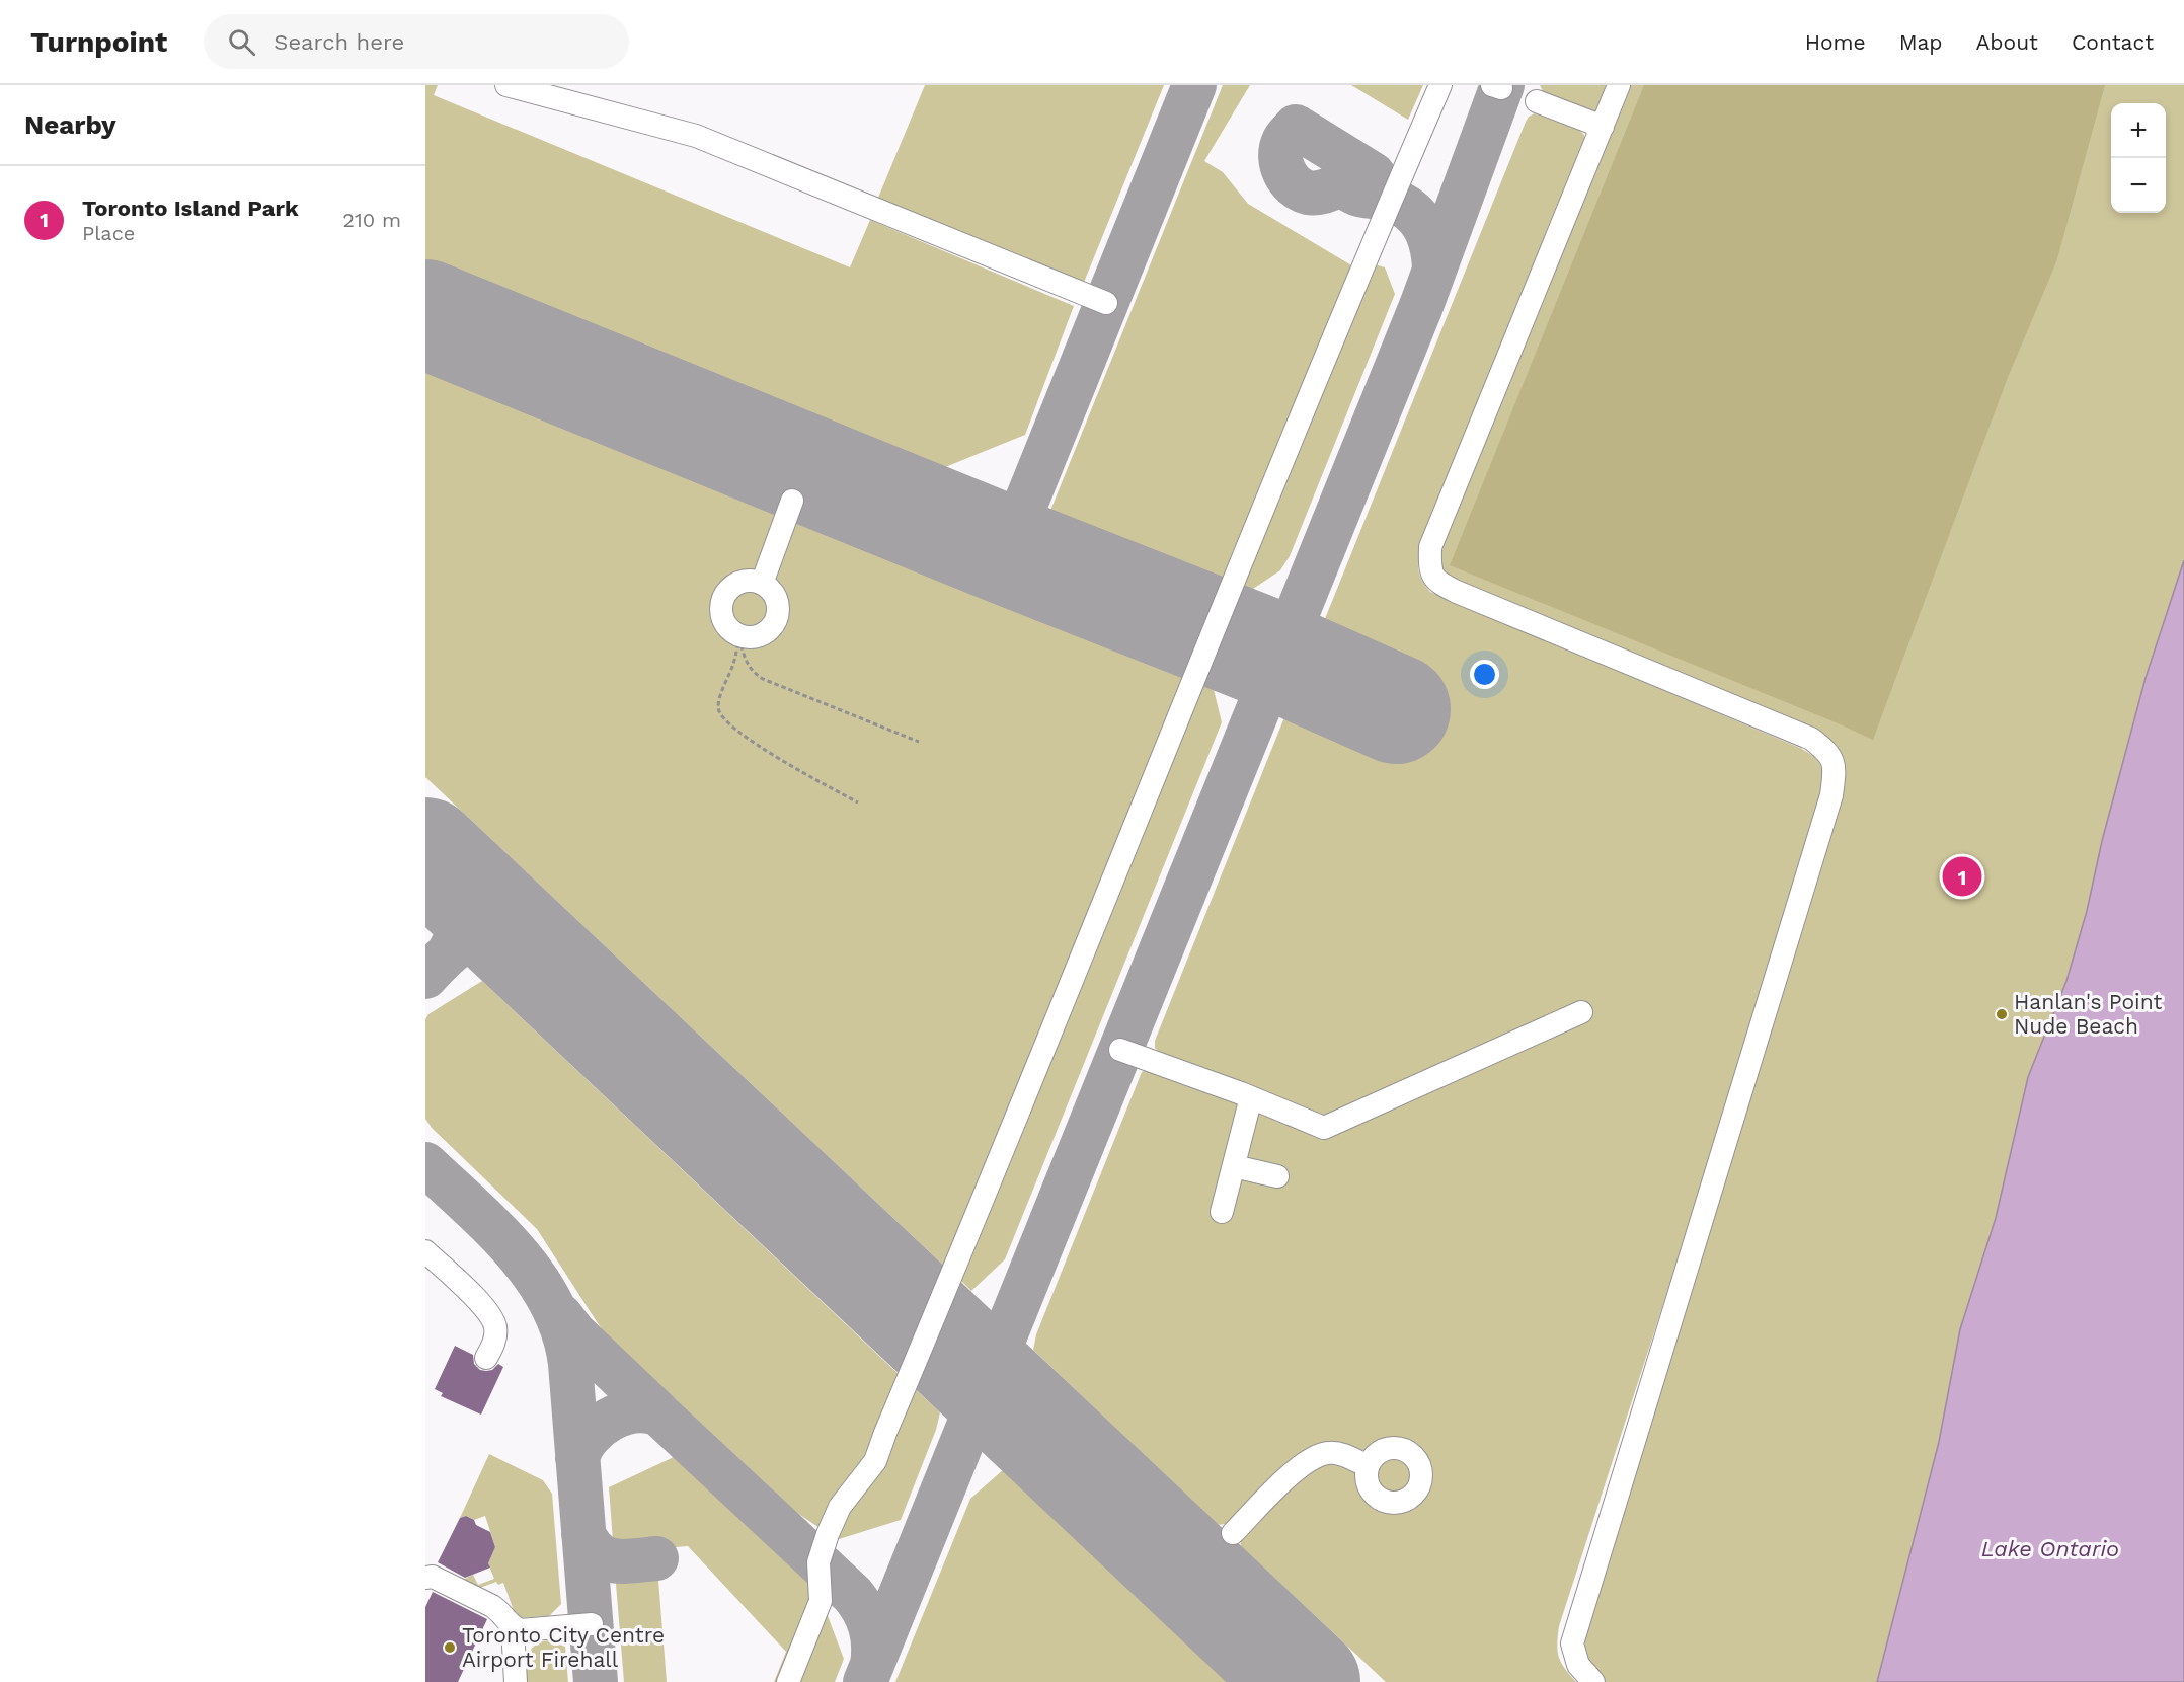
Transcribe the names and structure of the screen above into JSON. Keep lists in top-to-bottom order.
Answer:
{
  "water": ["Lake Ontario"],
  "places": ["Hanlan's Point Nude Beach", "Toronto City Centre Airport Firehall"],
  "page": {
    "header": "Turnpoint",
    "search": "Search here",
    "nav": [
      "Home",
      "Map",
      "About",
      "Contact"
    ],
    "heading": "Nearby",
    "map_buttons": ["+", "−"],
    "list": [
      {
        "mark": "1",
        "name": "Toronto Island Park",
        "note": "Place",
        "value": "210 m"
      }
    ],
    "pins": "1"
  }
}
